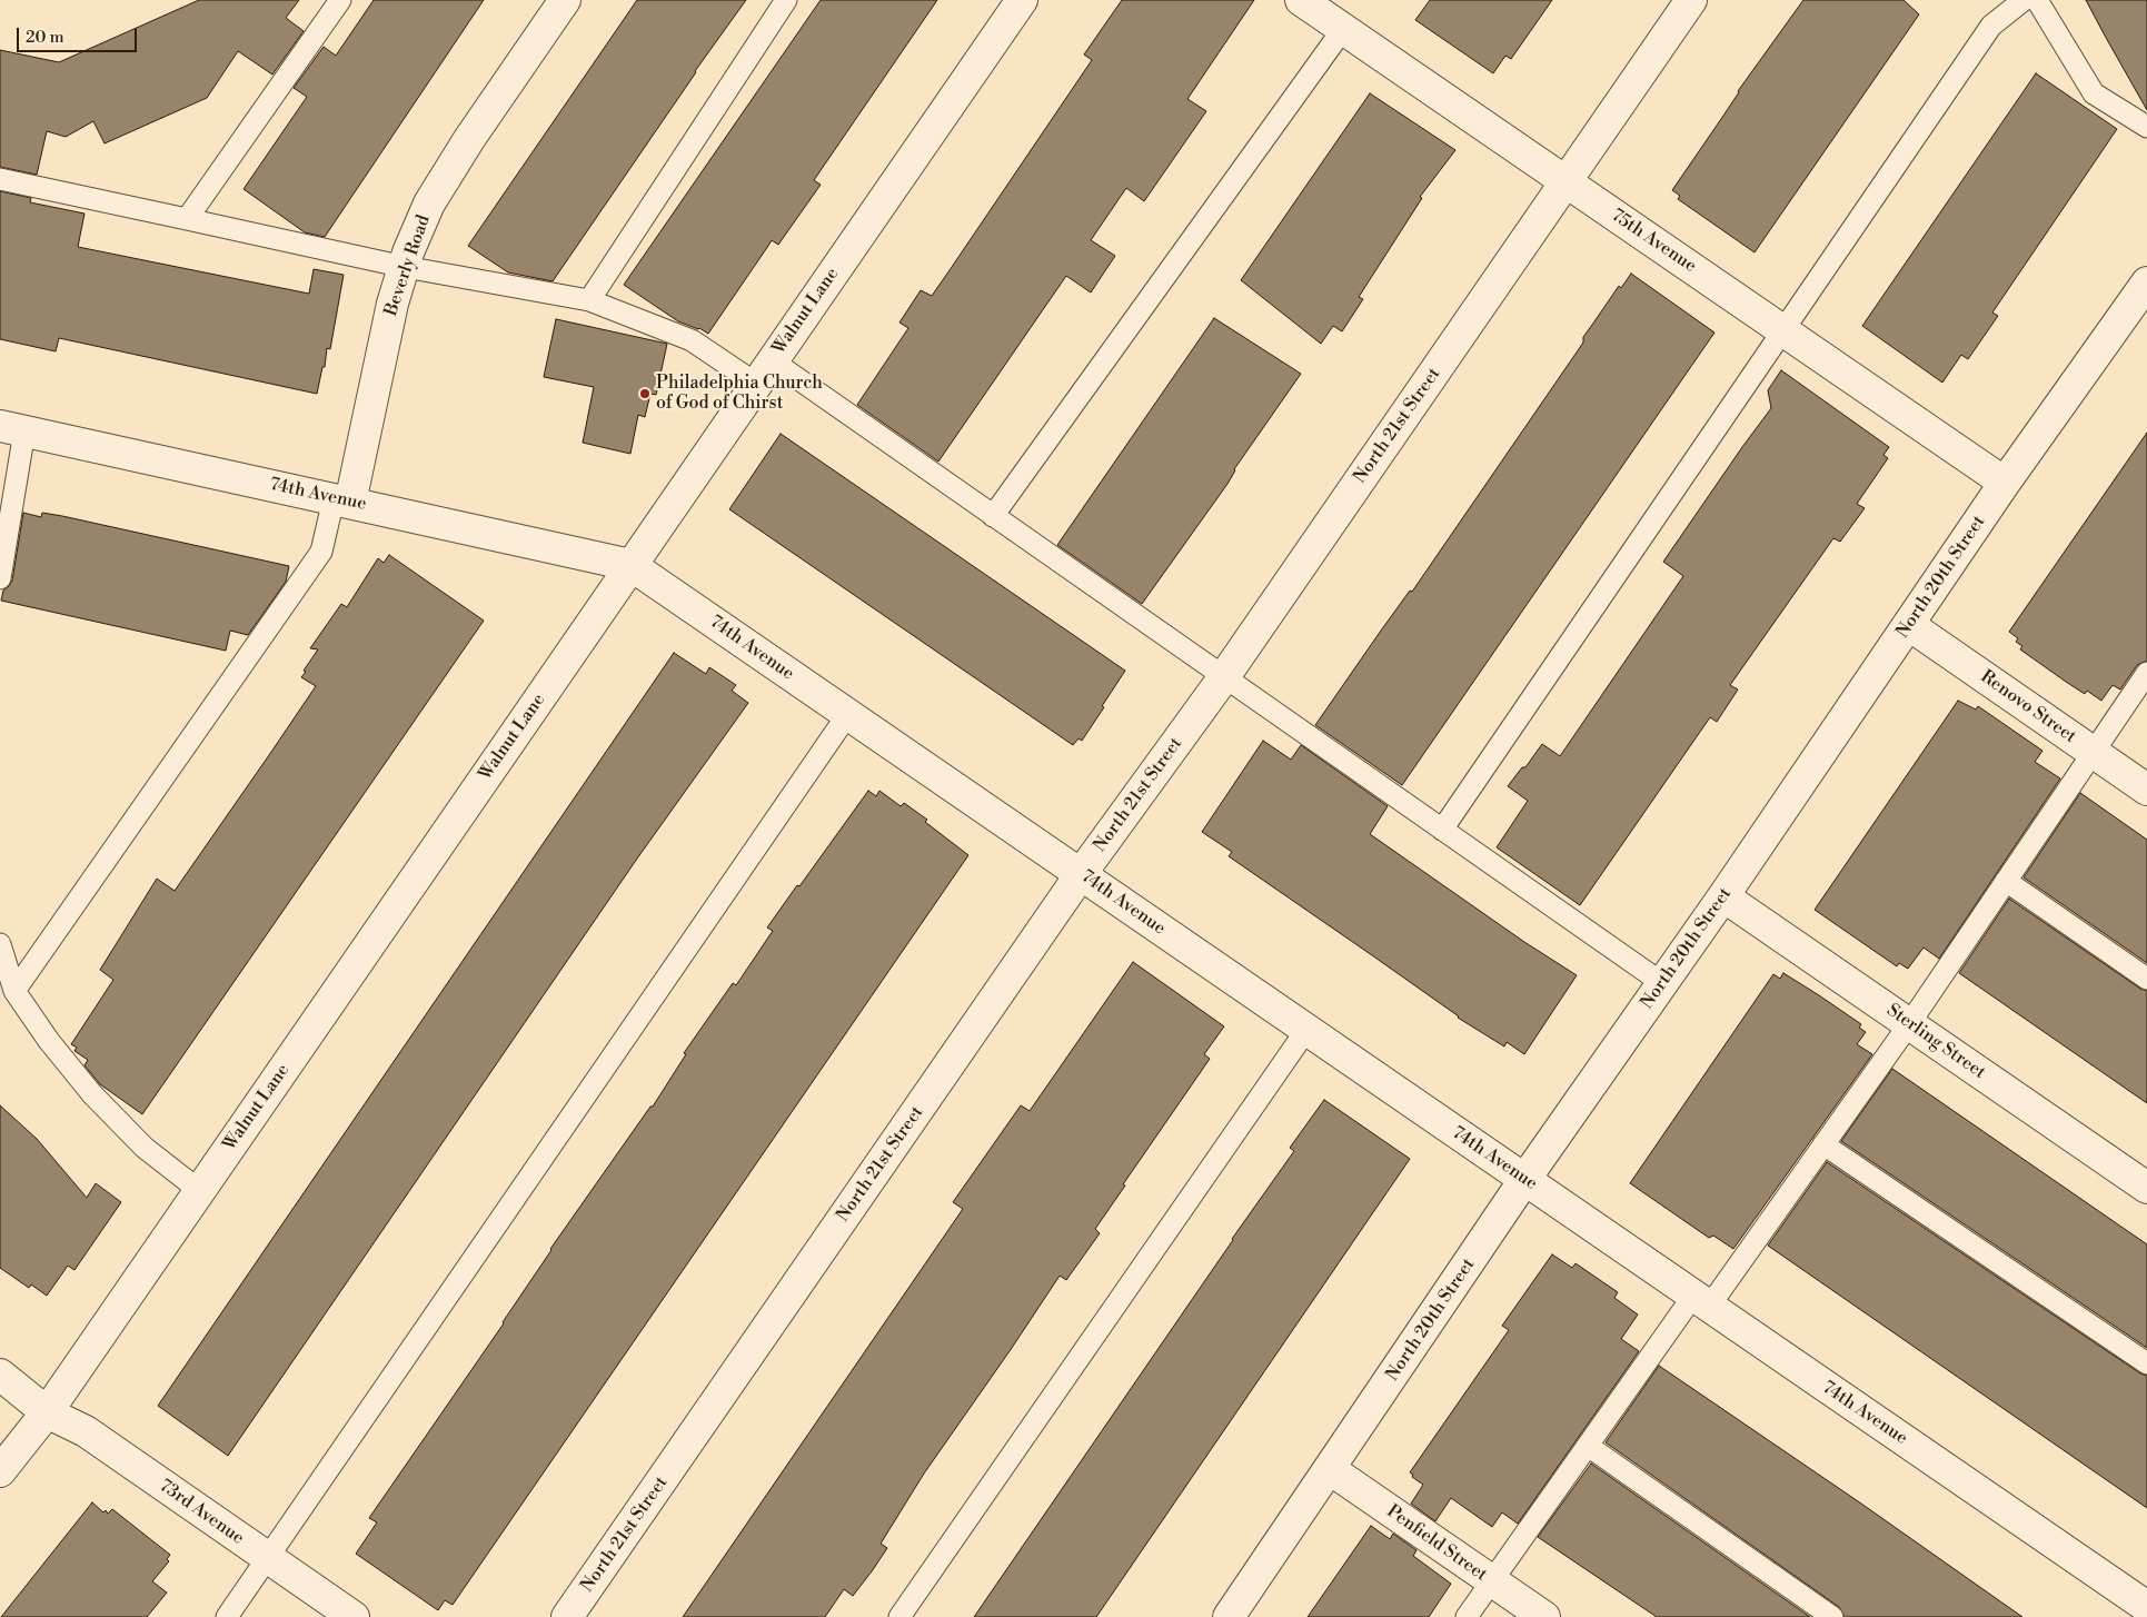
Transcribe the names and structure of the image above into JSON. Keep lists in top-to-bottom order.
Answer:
{
  "streets": {
    "street": [
      "75th Avenue",
      "Beverly Road",
      "Walnut Lane",
      "North 21st Street",
      "74th Avenue",
      "North 20th Street",
      "Renovo Street",
      "Sterling Street",
      "73rd Avenue",
      "Penfield Street"
    ]
  },
  "crossings": [
    ["75th Avenue", "North 21st Street"],
    ["75th Avenue", "North 20th Street"],
    ["Beverly Road", "74th Avenue"],
    ["Walnut Lane", "74th Avenue"],
    ["Walnut Lane", "73rd Avenue"],
    ["North 21st Street", "74th Avenue"],
    ["74th Avenue", "North 20th Street"],
    ["North 20th Street", "Renovo Street"],
    ["North 20th Street", "Sterling Street"],
    ["North 20th Street", "Penfield Street"]
  ],
  "places": ["Philadelphia Church of God of Chirst"],
  "scale_bar": "20 m"
}
